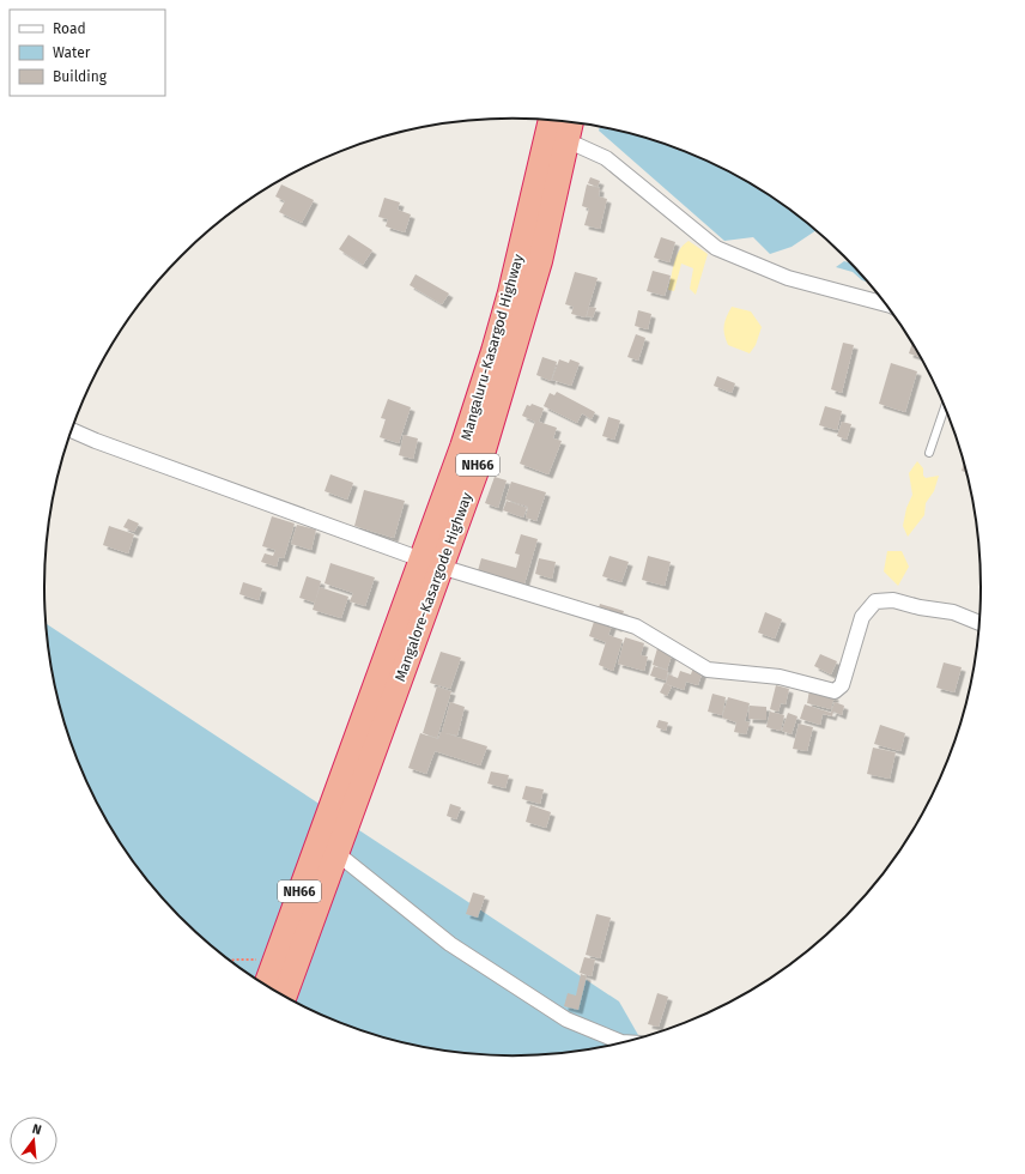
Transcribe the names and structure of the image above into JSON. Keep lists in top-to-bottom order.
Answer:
{
  "streets": {
    "highway": ["Mangaluru-Kasargod Highway", "NH66", "Mangalore-Kasargode Highway"]
  },
  "crossings": [
    ["Mangaluru-Kasargod Highway", "Mangalore-Kasargode Highway"],
    ["NH66", "Mangalore-Kasargode Highway"]
  ],
  "legend": ["Road", "Water", "Building"],
  "north": "top"
}
